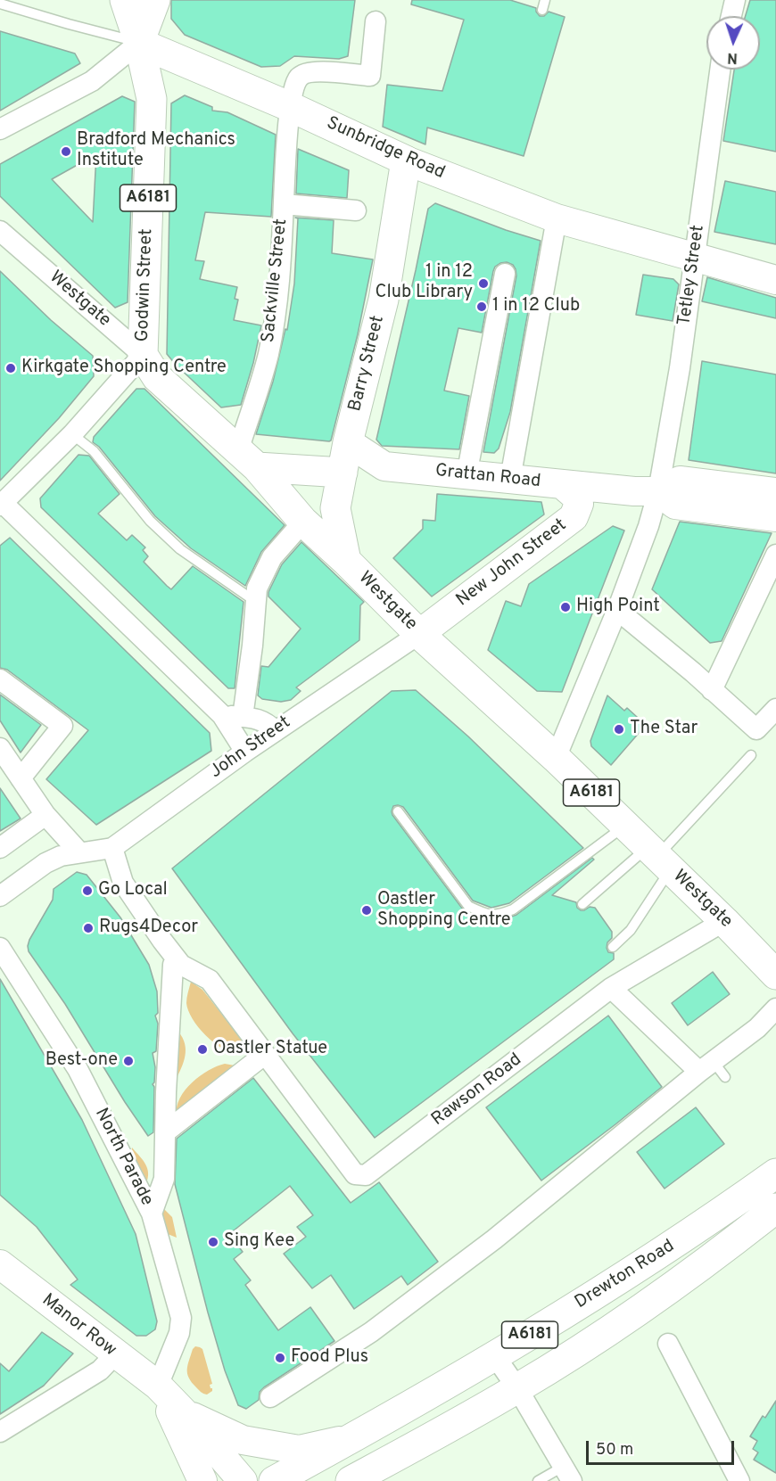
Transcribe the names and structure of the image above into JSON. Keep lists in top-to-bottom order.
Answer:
{
  "streets": {
    "main road": [
      "Sunbridge Road",
      "A6181",
      "Godwin Street",
      "Westgate",
      "Barry Street",
      "Drewton Road"
    ],
    "street": [
      "Tetley Street",
      "Sackville Street",
      "Grattan Road",
      "New John Street",
      "John Street",
      "Rawson Road",
      "North Parade",
      "Manor Row"
    ]
  },
  "crossings": [
    ["Sunbridge Road", "Tetley Street"],
    ["Sunbridge Road", "Sackville Street"],
    ["Sunbridge Road", "Godwin Street"],
    ["Sunbridge Road", "Barry Street"],
    ["Tetley Street", "Westgate"],
    ["Tetley Street", "Grattan Road"],
    ["Sackville Street", "Westgate"],
    ["Godwin Street", "Westgate"],
    ["Westgate", "Barry Street"],
    ["Westgate", "New John Street"],
    ["Westgate", "John Street"],
    ["Westgate", "Rawson Road"],
    ["Barry Street", "Grattan Road"],
    ["Grattan Road", "New John Street"],
    ["New John Street", "John Street"],
    ["John Street", "Rawson Road"],
    ["North Parade", "Manor Row"],
    ["Drewton Road", "Manor Row"]
  ],
  "places": [
    "Bradford Mechanics Institute",
    "1 in 12 Club Library",
    "1 in 12 Club",
    "Kirkgate Shopping Centre",
    "High Point",
    "The Star",
    "Go Local",
    "Oastler Shopping Centre",
    "Rugs4Decor",
    "Oastler Statue",
    "Best-one",
    "Sing Kee",
    "Food Plus"
  ],
  "scale_bar": "50 m",
  "north": "bottom"
}
